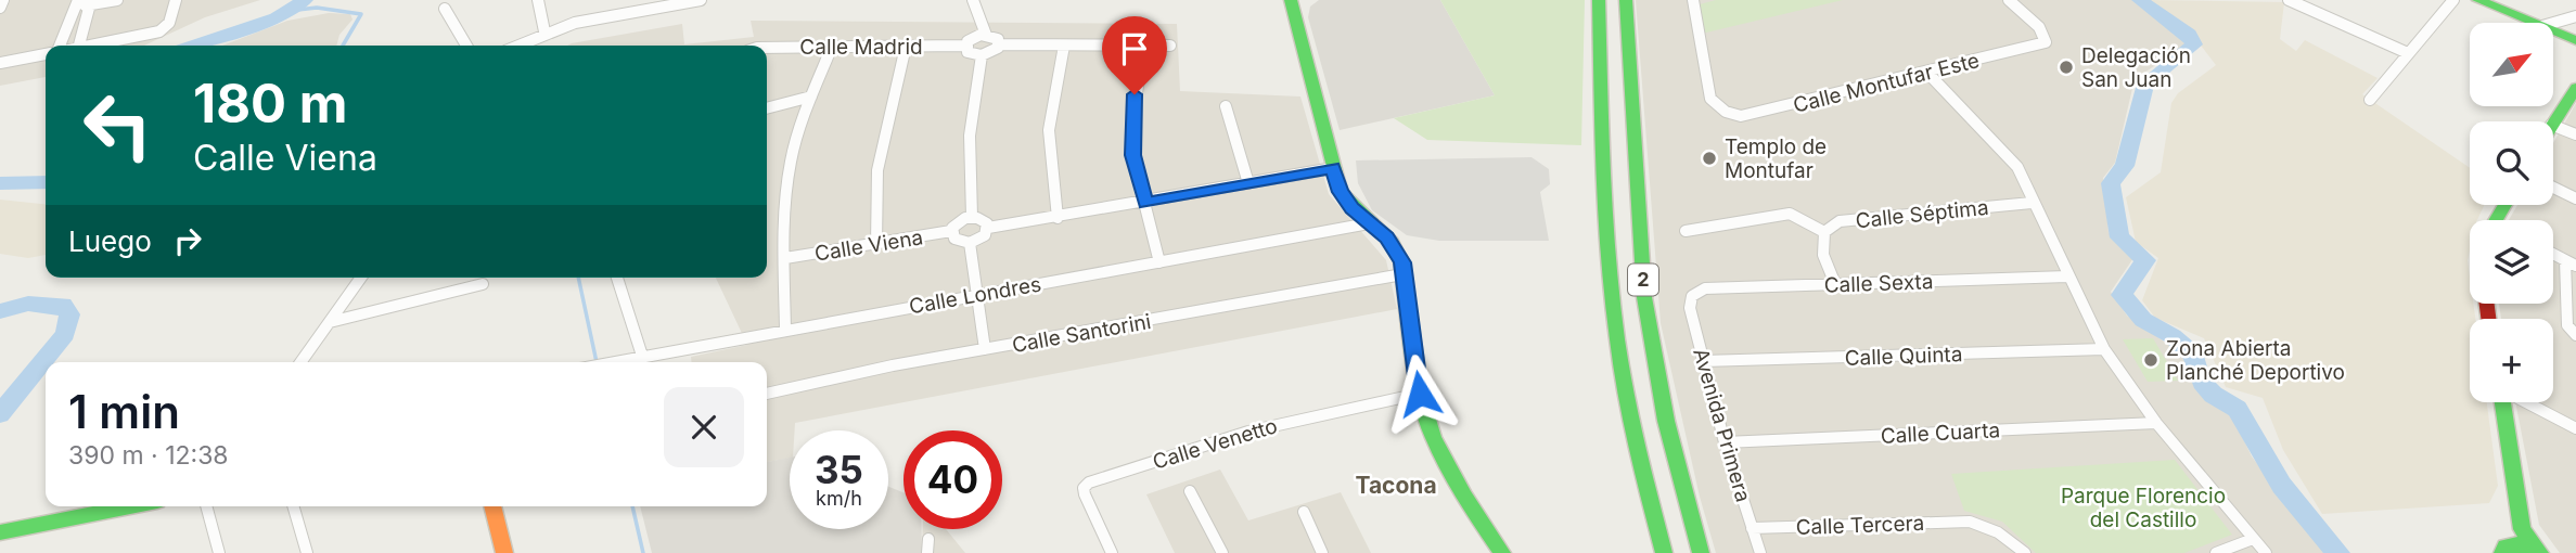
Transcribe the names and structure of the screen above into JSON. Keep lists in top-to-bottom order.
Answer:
{
  "streets": {
    "main road": ["2"],
    "street": [
      "Calle Madrid",
      "Calle Montufar Este",
      "Calle Séptima",
      "Calle Viena",
      "Calle Sexta",
      "Calle Londres",
      "Calle Santorini",
      "Calle Quinta",
      "Avenida Primera",
      "Calle Cuarta",
      "Calle Venetto",
      "Calle Tercera"
    ]
  },
  "crossings": [
    ["Calle Sexta", "Avenida Primera"],
    ["Calle Quinta", "Avenida Primera"],
    ["Avenida Primera", "Calle Cuarta"],
    ["Avenida Primera", "Calle Tercera"]
  ],
  "districts": ["Tacona"],
  "parks": ["Parque Florencio del Castillo"],
  "places": ["Delegación San Juan", "Templo de Montufar", "Zona Abierta Planché Deportivo"],
  "north": "top right",
  "page": {
    "map_buttons": "+",
    "turn": ["180 m", "Calle Viena"],
    "then": "Luego",
    "heading": ["1 min", "390 m · 12:38"],
    "speed": "35 km/h",
    "limit": "40"
  }
}
